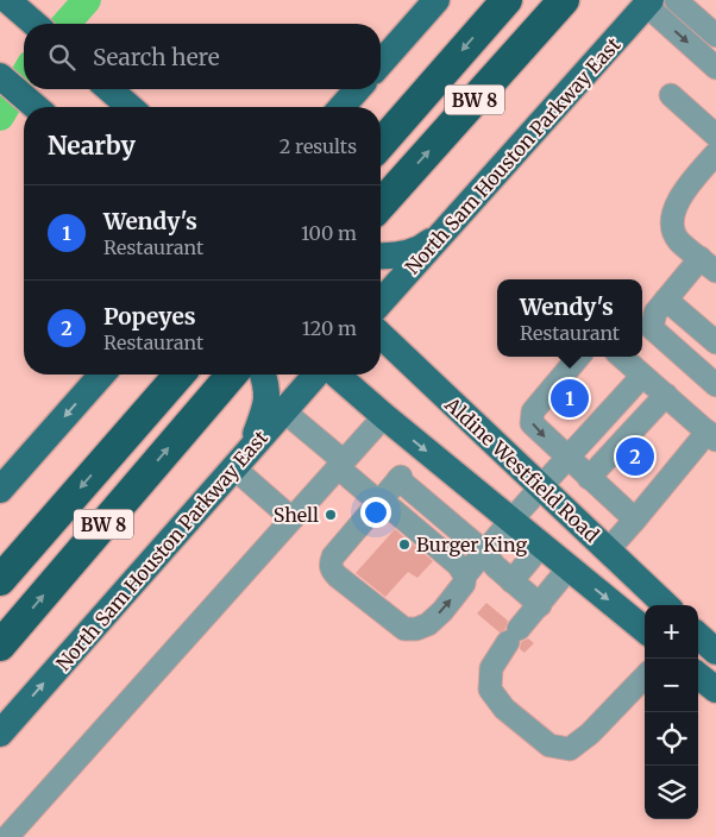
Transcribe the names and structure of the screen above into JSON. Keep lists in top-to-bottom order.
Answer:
{
  "streets": {
    "highway": ["BW 8"],
    "main road": ["North Sam Houston Parkway East", "Aldine Westfield Road"]
  },
  "places": ["Shell", "Burger King"],
  "page": {
    "search": "Search here",
    "heading": ["Nearby", "2 results"],
    "list": [
      {
        "mark": "1",
        "name": "Wendy's",
        "note": "Restaurant",
        "value": "100 m"
      },
      {
        "mark": "2",
        "name": "Popeyes",
        "note": "Restaurant",
        "value": "120 m"
      }
    ],
    "popup": ["Wendy's", "Restaurant"],
    "pins": ["1", "2"],
    "map_buttons": ["+", "−"]
  }
}
